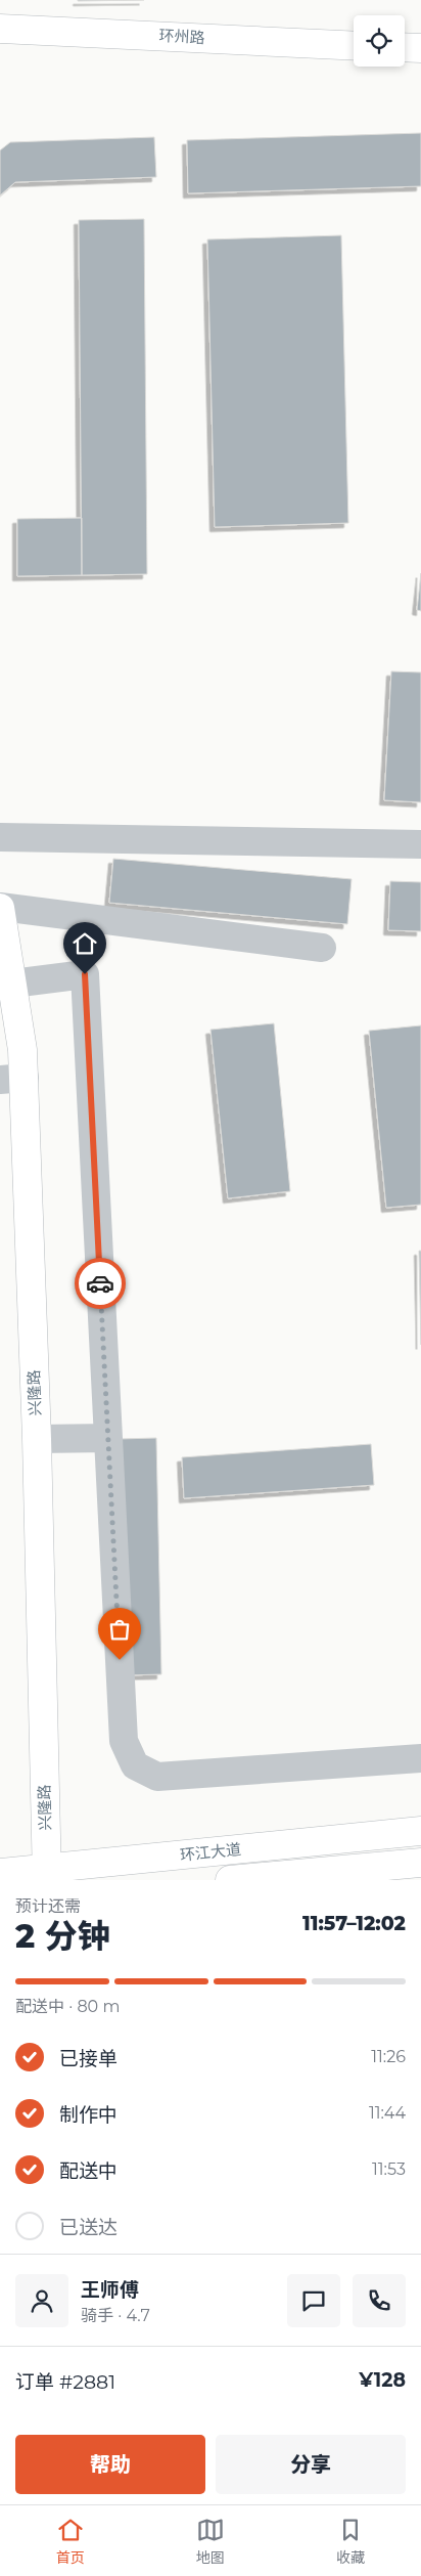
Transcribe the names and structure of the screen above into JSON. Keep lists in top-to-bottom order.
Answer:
{
  "streets": {
    "main road": ["环州路", "兴隆路", "环江大道"]
  },
  "crossings": [
    ["兴隆路", "环江大道"]
  ],
  "page": {
    "heading": ["2 分钟", "预计还需", "11:57–12:02"],
    "panel": [
      "王师傅",
      "骑手 · 4.7",
      "订单 #2881",
      "¥128"
    ],
    "bar": "配送中 · 80 m",
    "list": [
      ["已接单", "11:26"],
      ["制作中", "11:44"],
      ["配送中", "11:53"],
      "已送达"
    ],
    "buttons": ["帮助", "分享"],
    "tabs": ["首页", "地图", "收藏"]
  }
}
